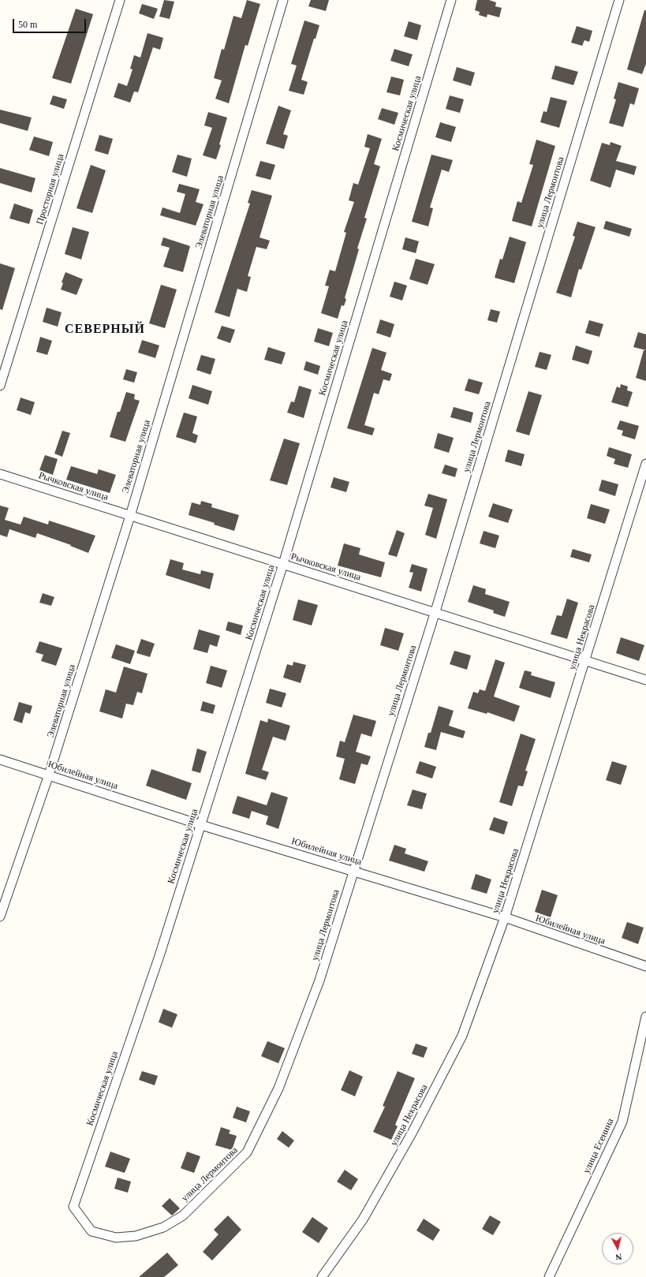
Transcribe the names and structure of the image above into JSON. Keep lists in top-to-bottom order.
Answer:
{
  "streets": {
    "street": [
      "Космическая улица",
      "Просторная улица",
      "улица Лермонтова",
      "Элеваторная улица",
      "Рычковская улица",
      "улица Некрасова",
      "Юбилейная улица",
      "улица Есенина"
    ]
  },
  "crossings": [
    ["Космическая улица", "улица Лермонтова"],
    ["Космическая улица", "Рычковская улица"],
    ["Космическая улица", "Юбилейная улица"],
    ["улица Лермонтова", "Рычковская улица"],
    ["улица Лермонтова", "Юбилейная улица"],
    ["Элеваторная улица", "Рычковская улица"],
    ["Элеваторная улица", "Юбилейная улица"],
    ["Рычковская улица", "улица Некрасова"],
    ["улица Некрасова", "Юбилейная улица"]
  ],
  "districts": ["СЕВЕРНЫЙ"],
  "scale_bar": "50 m",
  "north": "bottom"
}
